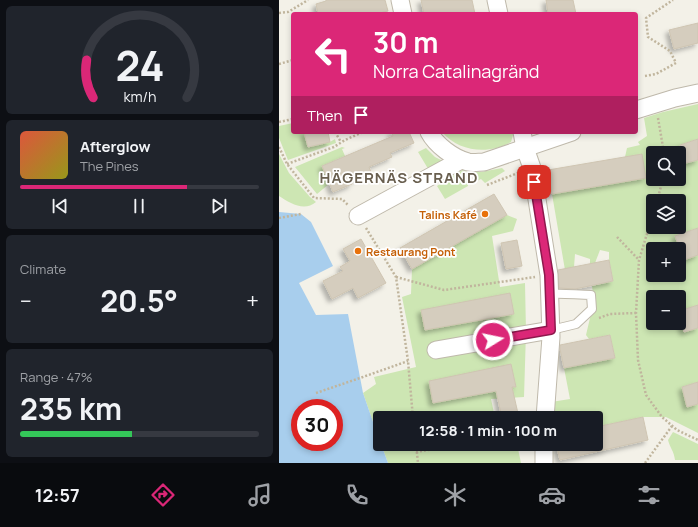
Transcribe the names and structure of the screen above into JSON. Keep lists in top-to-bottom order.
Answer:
{
  "districts": ["HÄGERNÄS STRAND"],
  "places": ["Talins Kafé", "Restaurang Pont"],
  "page": {
    "turn": ["30 m", "Norra Catalinagränd"],
    "then": "Then",
    "song": ["Afterglow", "The Pines"],
    "map_buttons": ["+", "−"],
    "tile": [
      "Climate",
      ["Range · 47%", "235 km"]
    ],
    "heat": ["−", "20.5°", "+"],
    "limit": "30",
    "trip": "12:58 · 1 min · 100 m",
    "tabs": "12:57",
    "gauge": ["24", "km/h"]
  }
}
